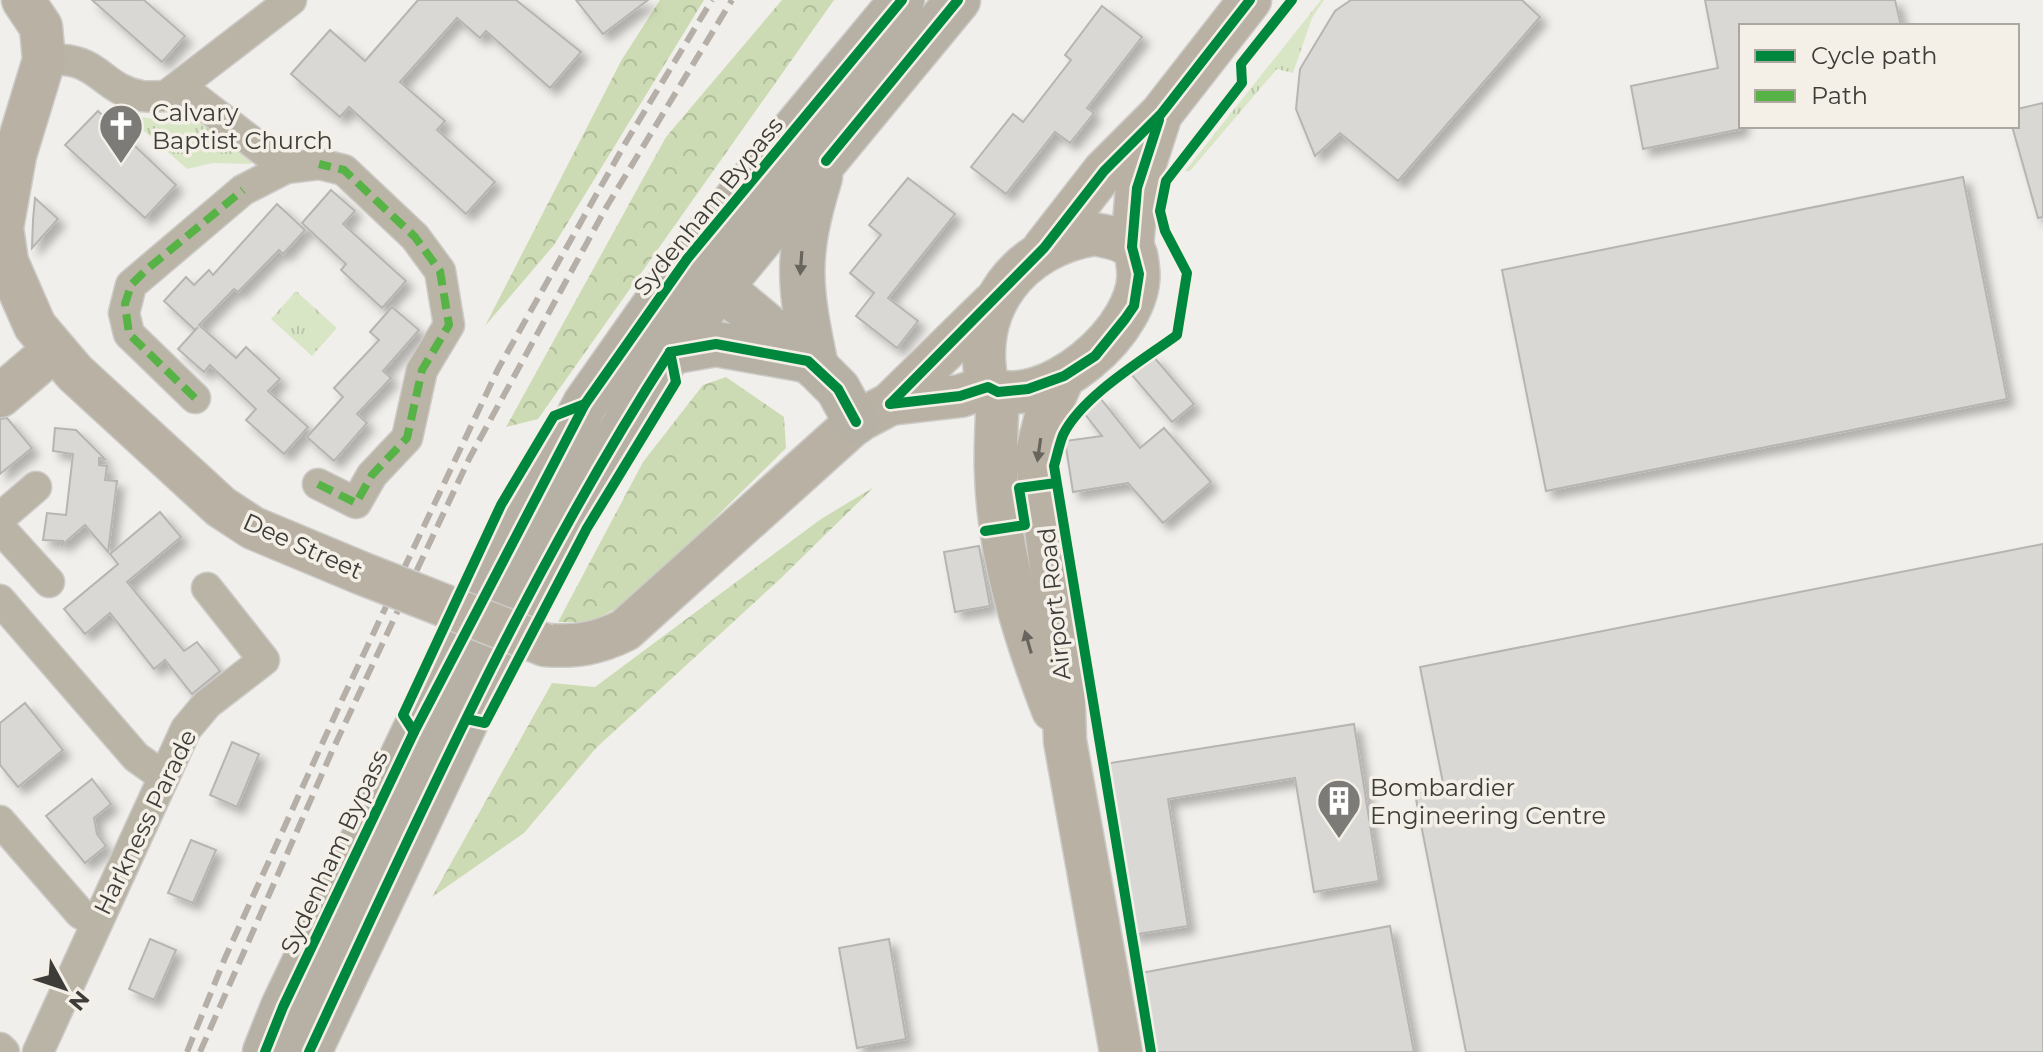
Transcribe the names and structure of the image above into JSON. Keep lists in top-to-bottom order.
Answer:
{
  "streets": {
    "highway": ["Sydenham Bypass"],
    "street": ["Dee Street", "Airport Road", "Harkness Parade"]
  },
  "crossings": [
    ["Dee Street", "Airport Road"]
  ],
  "places": {
    "church": ["Calvary Baptist Church"],
    "building": ["Bombardier Engineering Centre"]
  },
  "legend": ["Cycle path", "Path"],
  "north": "bottom right"
}
